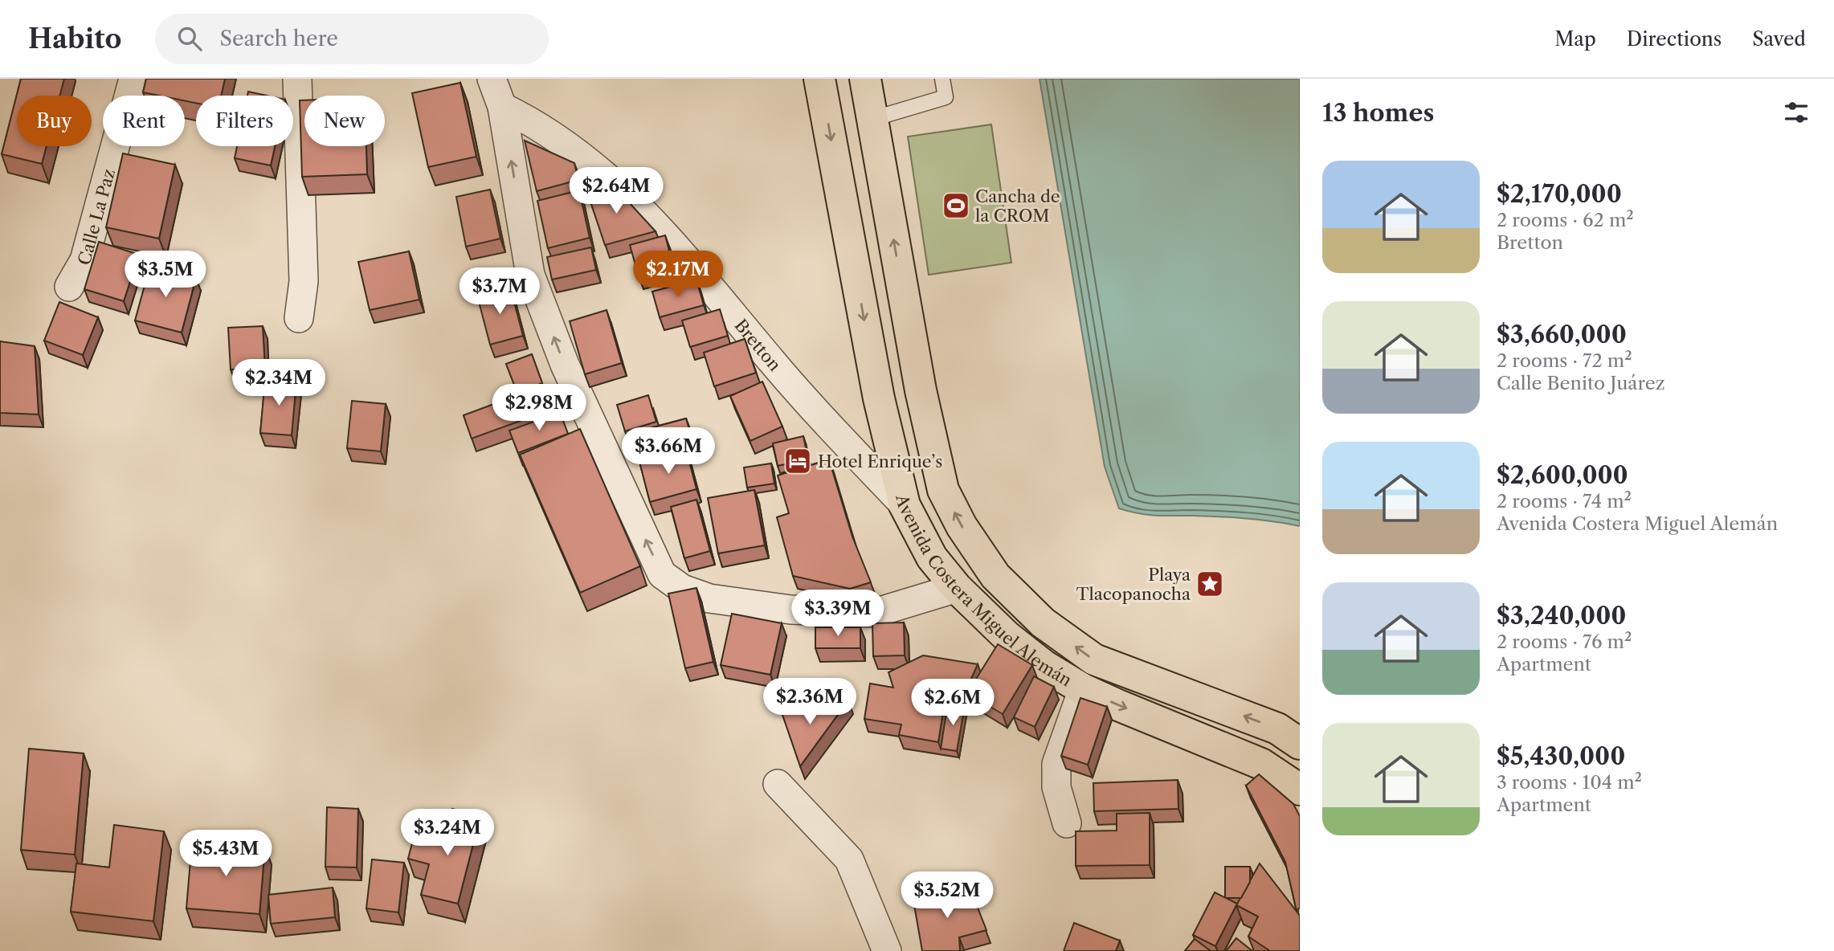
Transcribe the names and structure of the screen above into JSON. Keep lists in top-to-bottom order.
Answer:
{
  "streets": {
    "main road": ["Avenida Costera Miguel Alemán"],
    "street": ["Calle La Paz", "Bretton"]
  },
  "crossings": [
    ["Bretton", "Avenida Costera Miguel Alemán"]
  ],
  "places": {
    "sports": ["Cancha de la CROM"],
    "hotel": ["Hotel Enrique’s"],
    "place": ["Playa Tlacopanocha"]
  },
  "page": {
    "header": "Habito",
    "search": "Search here",
    "nav": ["Map", "Directions", "Saved"],
    "heading": "13 homes",
    "chip": [
      "Buy",
      "Rent",
      "Filters",
      "New"
    ],
    "list": [
      {
        "name": "$2,170,000",
        "note": "2 rooms · 62 m² · Bretton"
      },
      {
        "name": "$3,660,000",
        "note": "2 rooms · 72 m² · Calle Benito Juárez"
      },
      {
        "name": "$2,600,000",
        "note": "2 rooms · 74 m² · Avenida Costera Miguel Alemán"
      },
      {
        "name": "$3,240,000",
        "note": "2 rooms · 76 m² · Apartment"
      },
      {
        "name": "$5,430,000",
        "note": "3 rooms · 104 m² · Apartment"
      }
    ],
    "price": [
      "$2.64M",
      "$3.5M",
      "$2.17M",
      "$3.7M",
      "$2.34M",
      "$2.98M",
      "$3.66M",
      "$3.39M",
      "$2.36M",
      "$2.6M",
      "$3.24M",
      "$5.43M",
      "$3.52M"
    ]
  }
}
